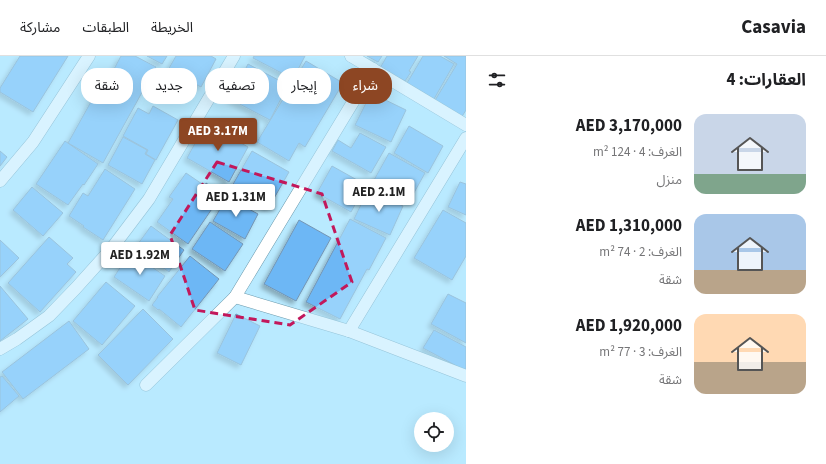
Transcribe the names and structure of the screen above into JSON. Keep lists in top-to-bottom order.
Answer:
{
  "page": {
    "header": "Casavia",
    "nav": ["الخريطة", "الطبقات", "مشاركة"],
    "heading": "العقارات: 4",
    "chip": [
      "شراء",
      "إيجار",
      "تصفية",
      "جديد",
      "شقة"
    ],
    "list": [
      {
        "name": "AED 3,170,000",
        "note": "الغرف: 4 · 124 m² · منزل"
      },
      {
        "name": "AED 1,310,000",
        "note": "الغرف: 2 · 74 m² · شقة"
      },
      {
        "name": "AED 1,920,000",
        "note": "الغرف: 3 · 77 m² · شقة"
      }
    ],
    "price": [
      "AED 3.17M",
      "AED 2.1M",
      "AED 1.31M",
      "AED 1.92M"
    ]
  }
}
